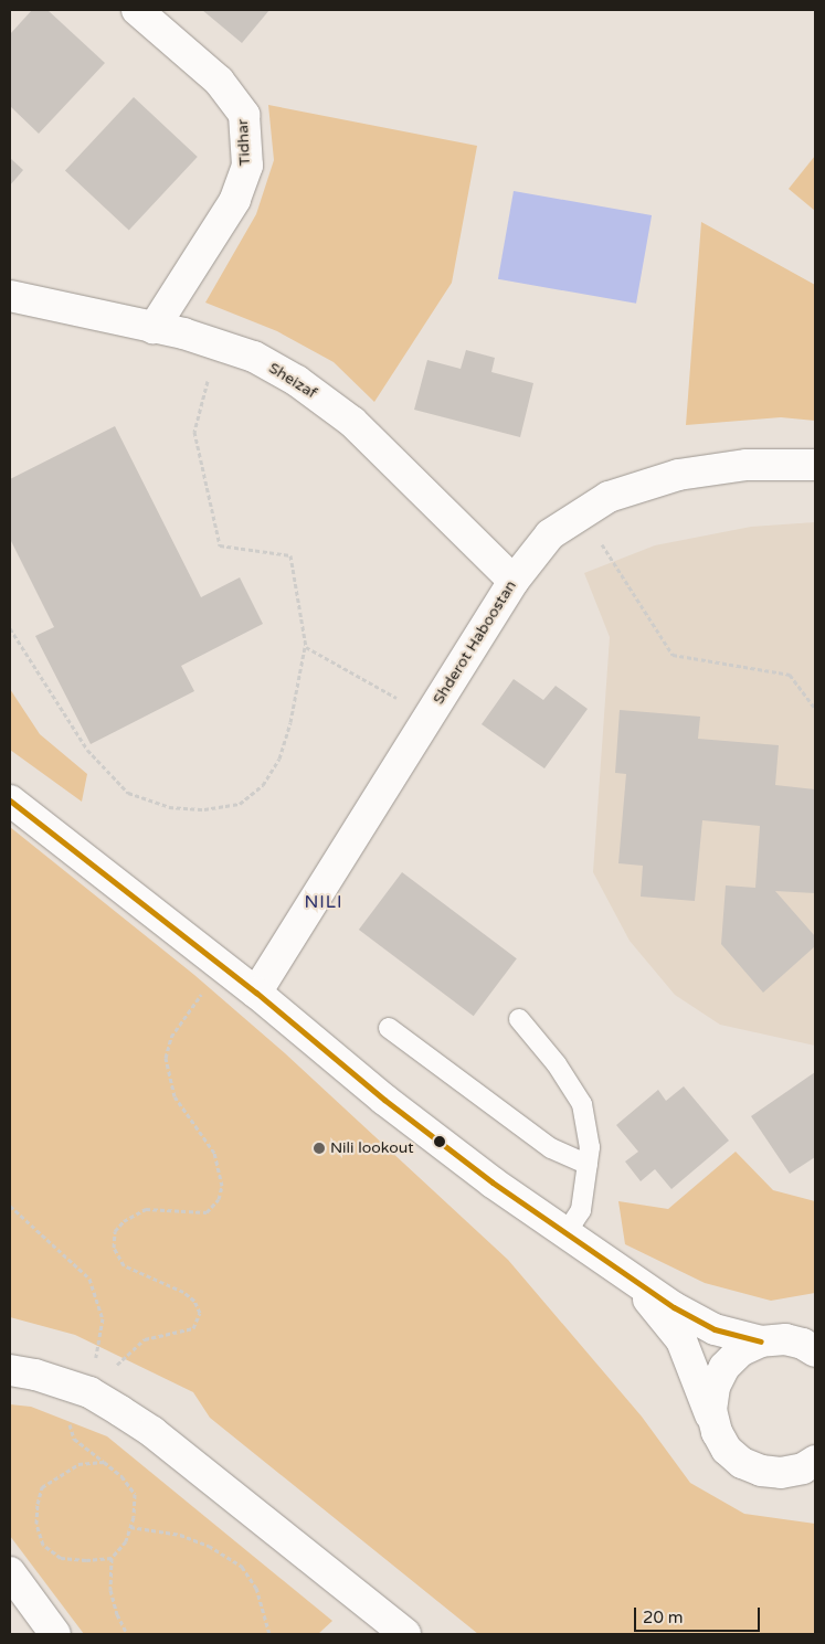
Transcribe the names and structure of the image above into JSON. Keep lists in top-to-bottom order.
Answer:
{
  "streets": {
    "street": ["Tidhar", "Sheizaf", "Shderot Haboostan"]
  },
  "crossings": [
    ["Tidhar", "Sheizaf"],
    ["Sheizaf", "Shderot Haboostan"]
  ],
  "districts": ["NILI"],
  "places": ["Nili lookout"],
  "lines": ["transit line 20"],
  "scale_bar": "20 m"
}
